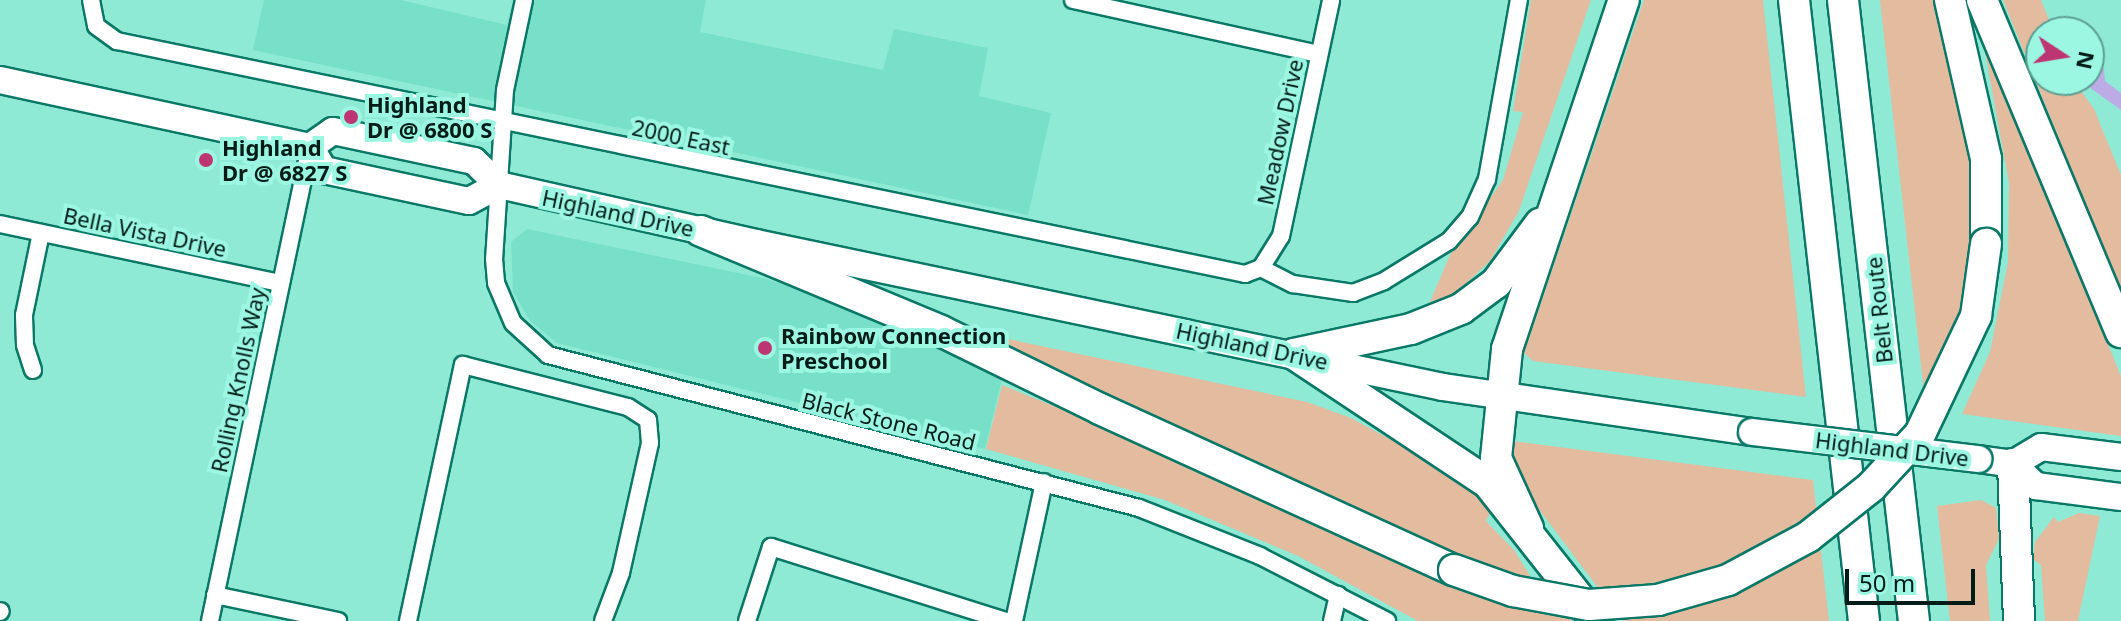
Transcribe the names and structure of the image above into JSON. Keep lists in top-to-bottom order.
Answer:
{
  "streets": {
    "highway": ["Belt Route"],
    "main road": ["Highland Drive"],
    "street": [
      "Meadow Drive",
      "2000 East",
      "Bella Vista Drive",
      "Rolling Knolls Way",
      "Black Stone Road"
    ]
  },
  "crossings": [
    ["Meadow Drive", "2000 East"],
    ["2000 East", "Black Stone Road"],
    ["Highland Drive", "Rolling Knolls Way"],
    ["Highland Drive", "Black Stone Road"],
    ["Bella Vista Drive", "Rolling Knolls Way"]
  ],
  "places": ["Highland Dr @ 6800 S", "Highland Dr @ 6827 S", "Rainbow Connection Preschool"],
  "scale_bar": "50 m",
  "north": "right"
}
